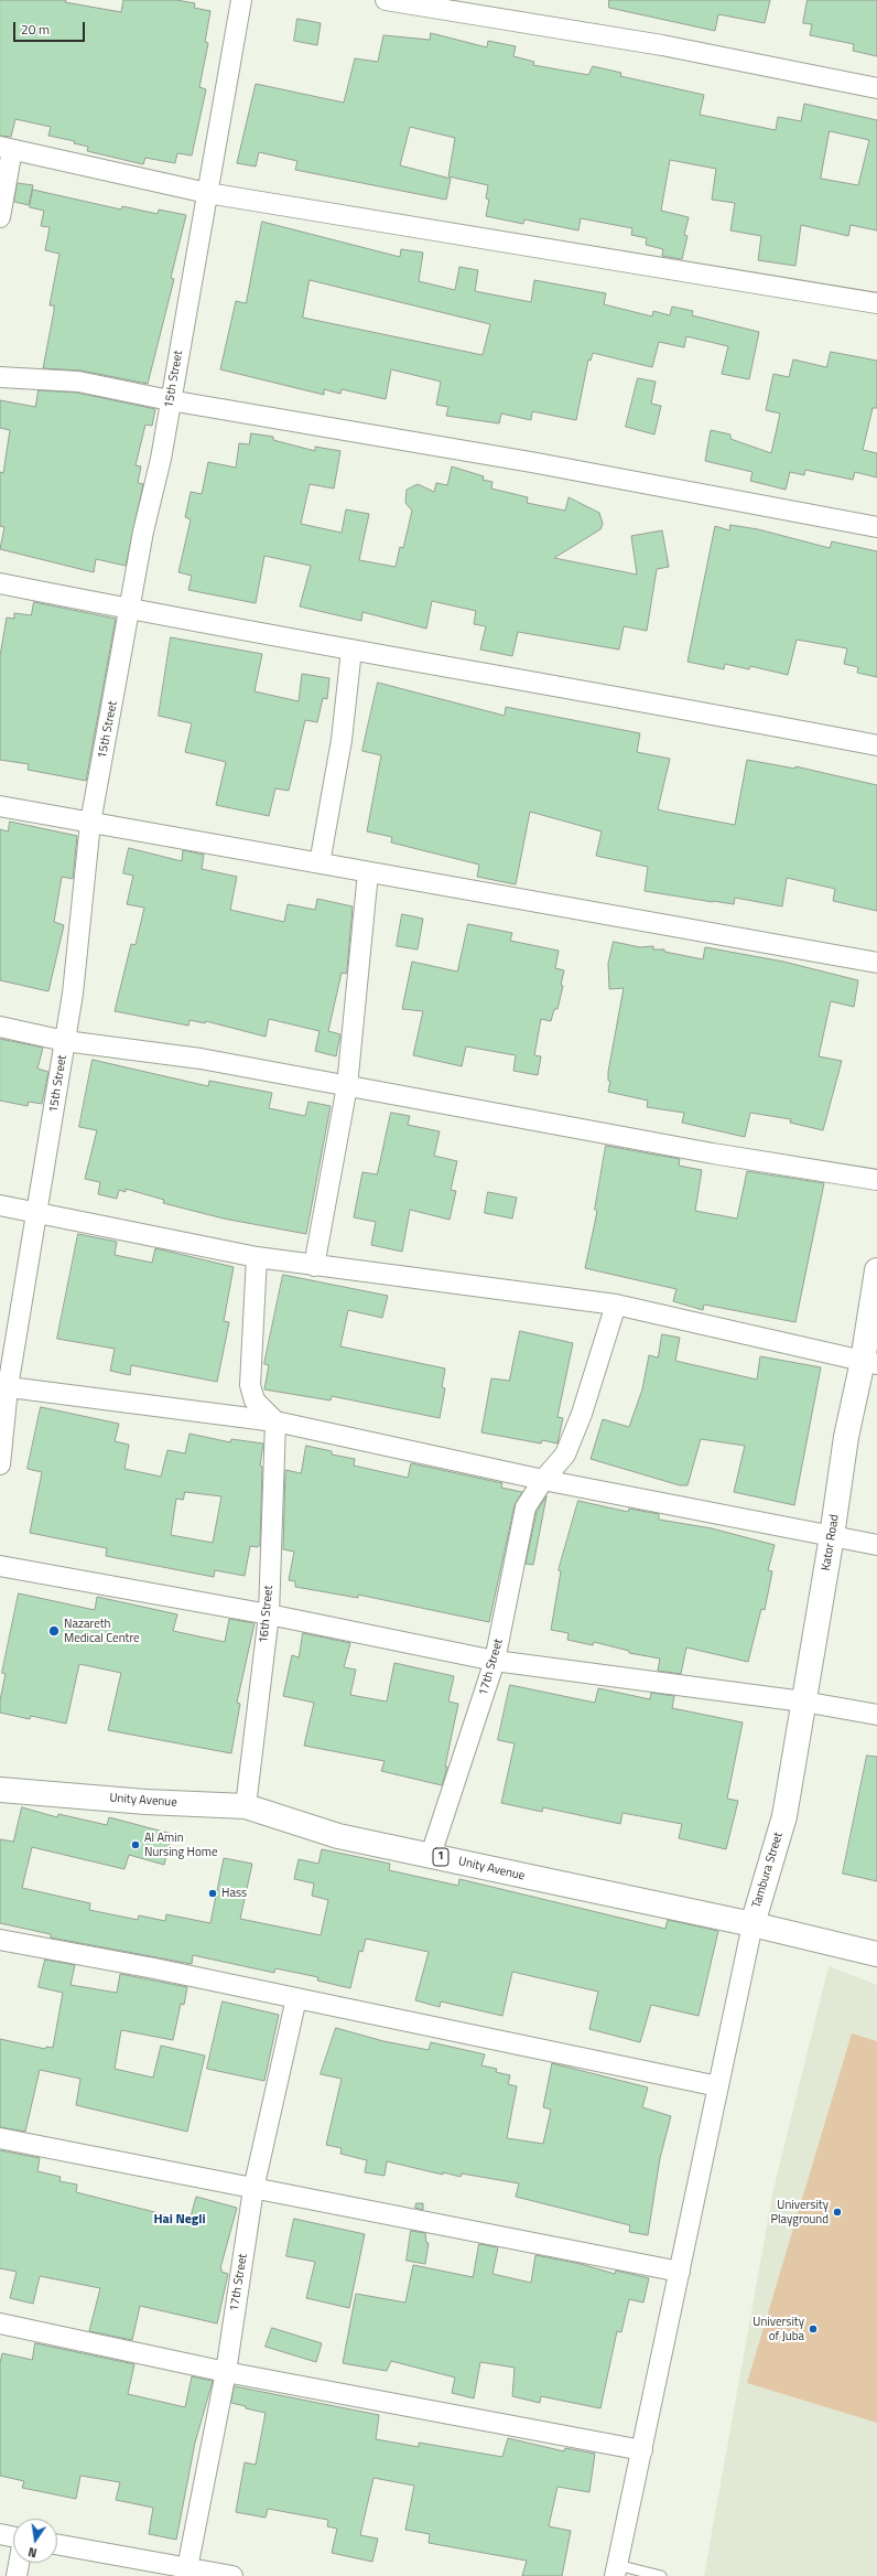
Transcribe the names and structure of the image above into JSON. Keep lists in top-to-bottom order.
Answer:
{
  "streets": {
    "main road": [
      "Kator Road",
      "Unity Avenue",
      "1",
      "Tambura Street"
    ],
    "street": ["15th Street", "16th Street", "17th Street"]
  },
  "crossings": [
    ["Kator Road", "Tambura Street"],
    ["16th Street", "Unity Avenue"],
    ["17th Street", "Unity Avenue"],
    ["Unity Avenue", "Tambura Street"]
  ],
  "districts": ["Hai Negli"],
  "places": [
    "Nazareth Medical Centre",
    "Al Amin Nursing Home",
    "Hass",
    "University Playground",
    "University of Juba"
  ],
  "scale_bar": "20 m",
  "north": "bottom"
}
